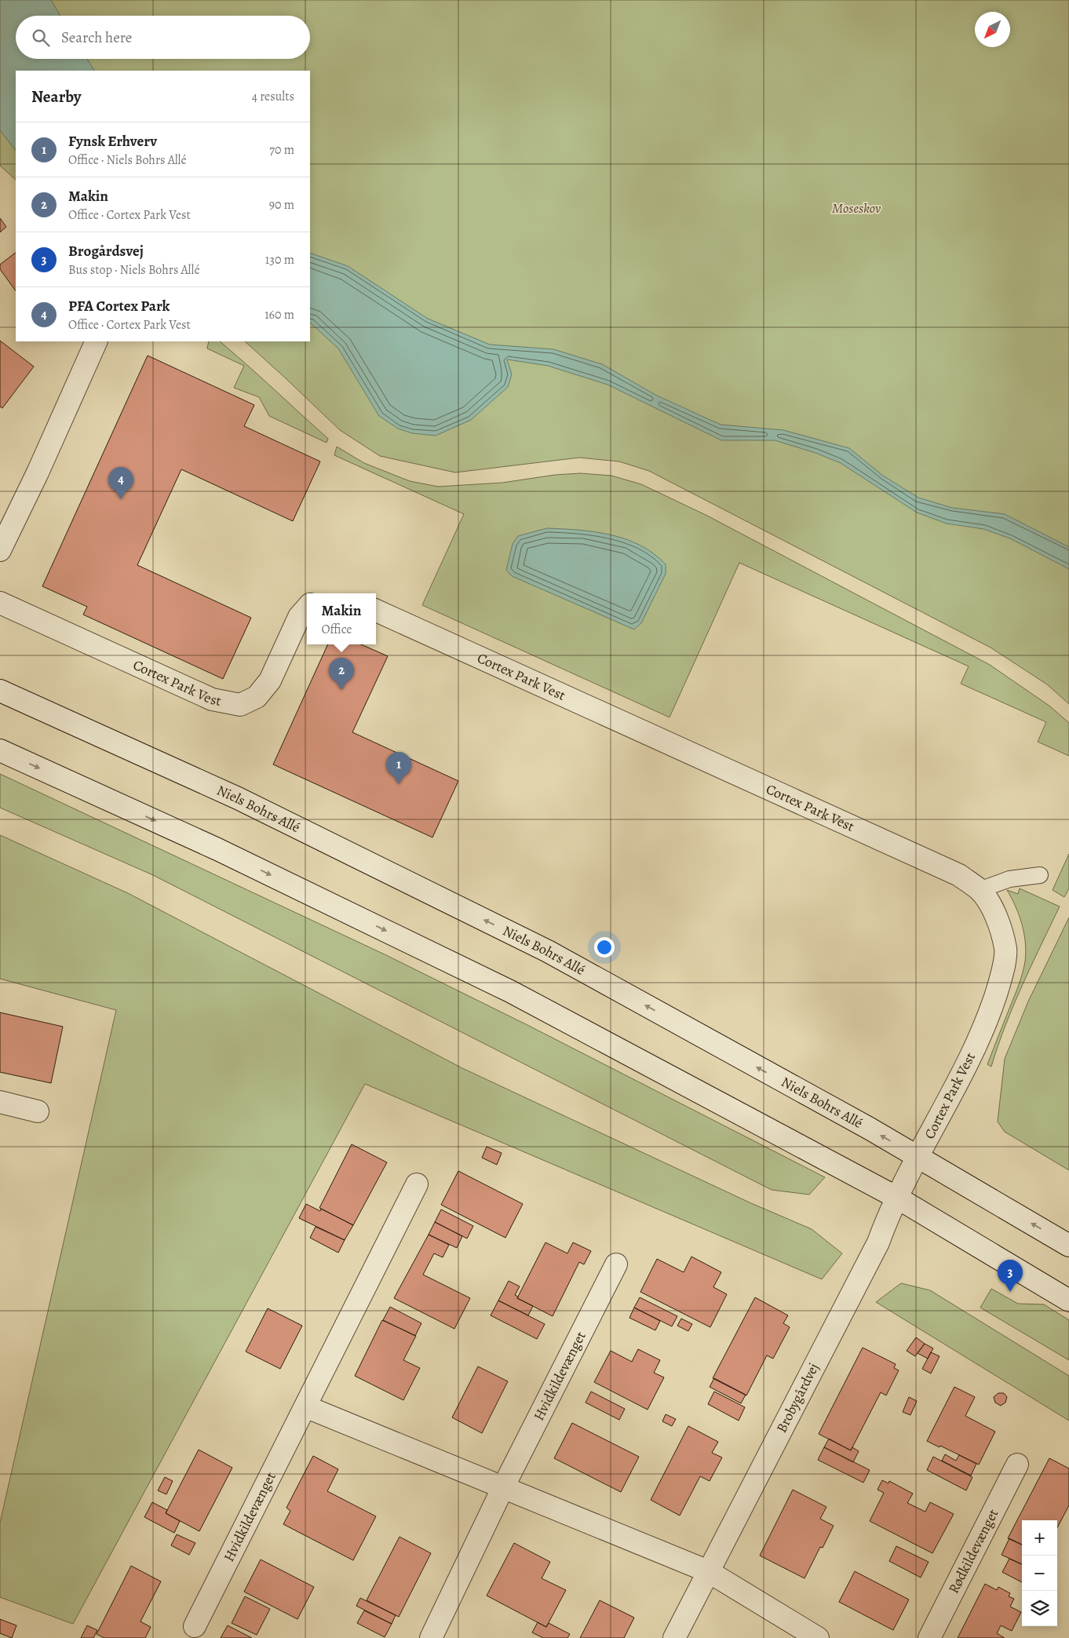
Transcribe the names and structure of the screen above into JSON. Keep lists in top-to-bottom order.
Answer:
{
  "streets": {
    "street": [
      "Cortex Park Vest",
      "Niels Bohrs Allé",
      "Hvidkildevænget",
      "Brobygårdvej",
      "Rødkildevænget"
    ]
  },
  "crossings": [
    ["Cortex Park Vest", "Niels Bohrs Allé"],
    ["Cortex Park Vest", "Brobygårdvej"],
    ["Niels Bohrs Allé", "Brobygårdvej"]
  ],
  "parks": ["Moseskov"],
  "north": "bottom left",
  "page": {
    "search": "Search here",
    "heading": ["Nearby", "4 results"],
    "list": [
      {
        "mark": "1",
        "name": "Fynsk Erhverv",
        "note": "Office · Niels Bohrs Allé",
        "value": "70 m"
      },
      {
        "mark": "2",
        "name": "Makin",
        "note": "Office · Cortex Park Vest",
        "value": "90 m"
      },
      {
        "mark": "3",
        "name": "Brogårdsvej",
        "note": "Bus stop · Niels Bohrs Allé",
        "value": "130 m"
      },
      {
        "mark": "4",
        "name": "PFA Cortex Park",
        "note": "Office · Cortex Park Vest",
        "value": "160 m"
      }
    ],
    "pins": [
      "4",
      "2",
      "1",
      "3"
    ],
    "popup": ["Makin", "Office"],
    "map_buttons": ["+", "−"]
  }
}
